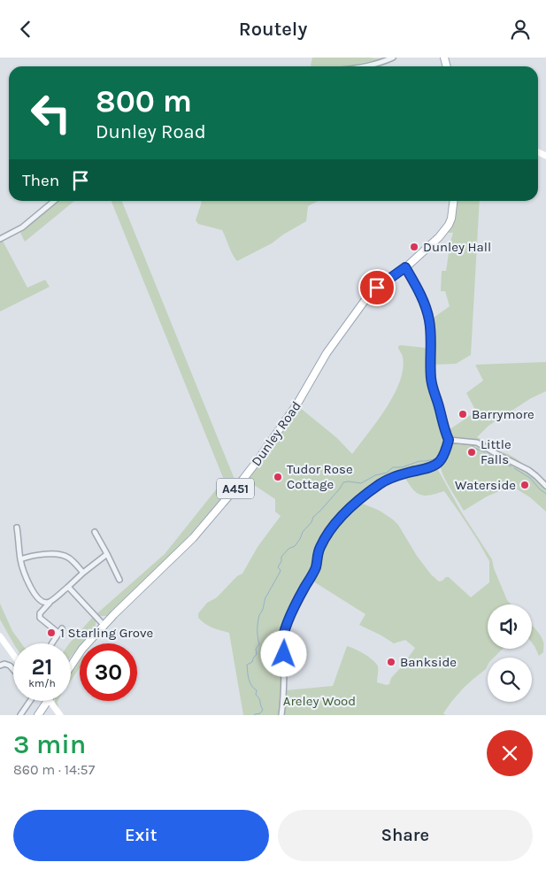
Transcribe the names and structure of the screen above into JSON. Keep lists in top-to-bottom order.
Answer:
{
  "streets": {
    "main road": ["Dunley Road", "A451"]
  },
  "parks": ["Areley Wood"],
  "places": [
    "Dunley Hall",
    "Barrymore",
    "Little Falls",
    "Tudor Rose Cottage",
    "Waterside",
    "1 Starling Grove",
    "Bankside"
  ],
  "page": {
    "header": "Routely",
    "turn": ["800 m", "Dunley Road"],
    "then": "Then",
    "speed": "21 km/h",
    "limit": "30",
    "heading": ["3 min", "860 m · 14:57"],
    "buttons": ["Exit", "Share"]
  }
}
